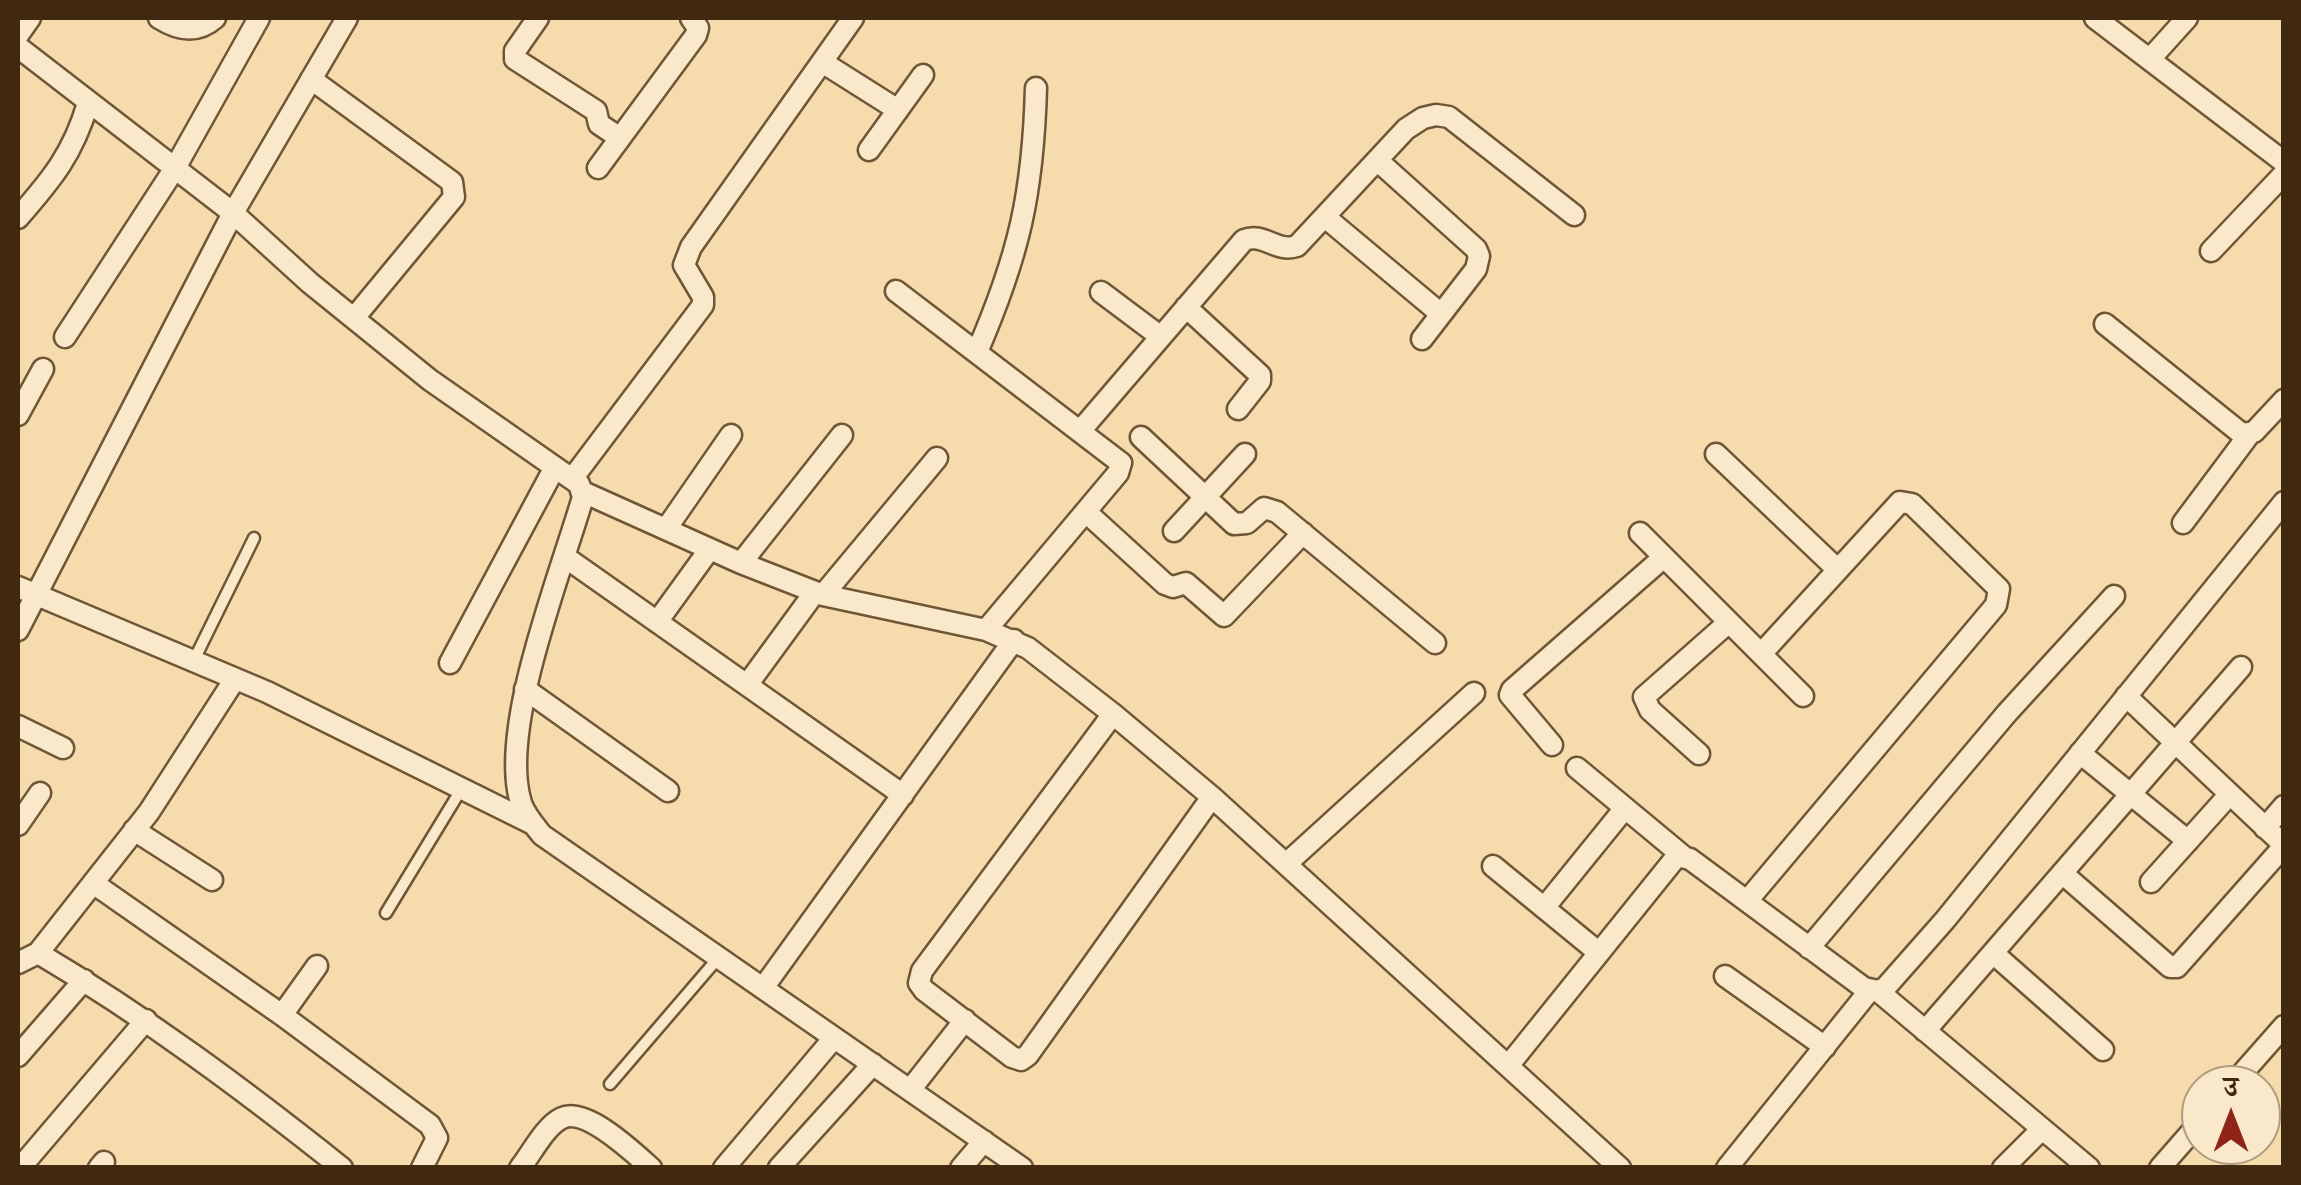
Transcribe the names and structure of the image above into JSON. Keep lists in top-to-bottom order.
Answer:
{
  "north": "top"
}
